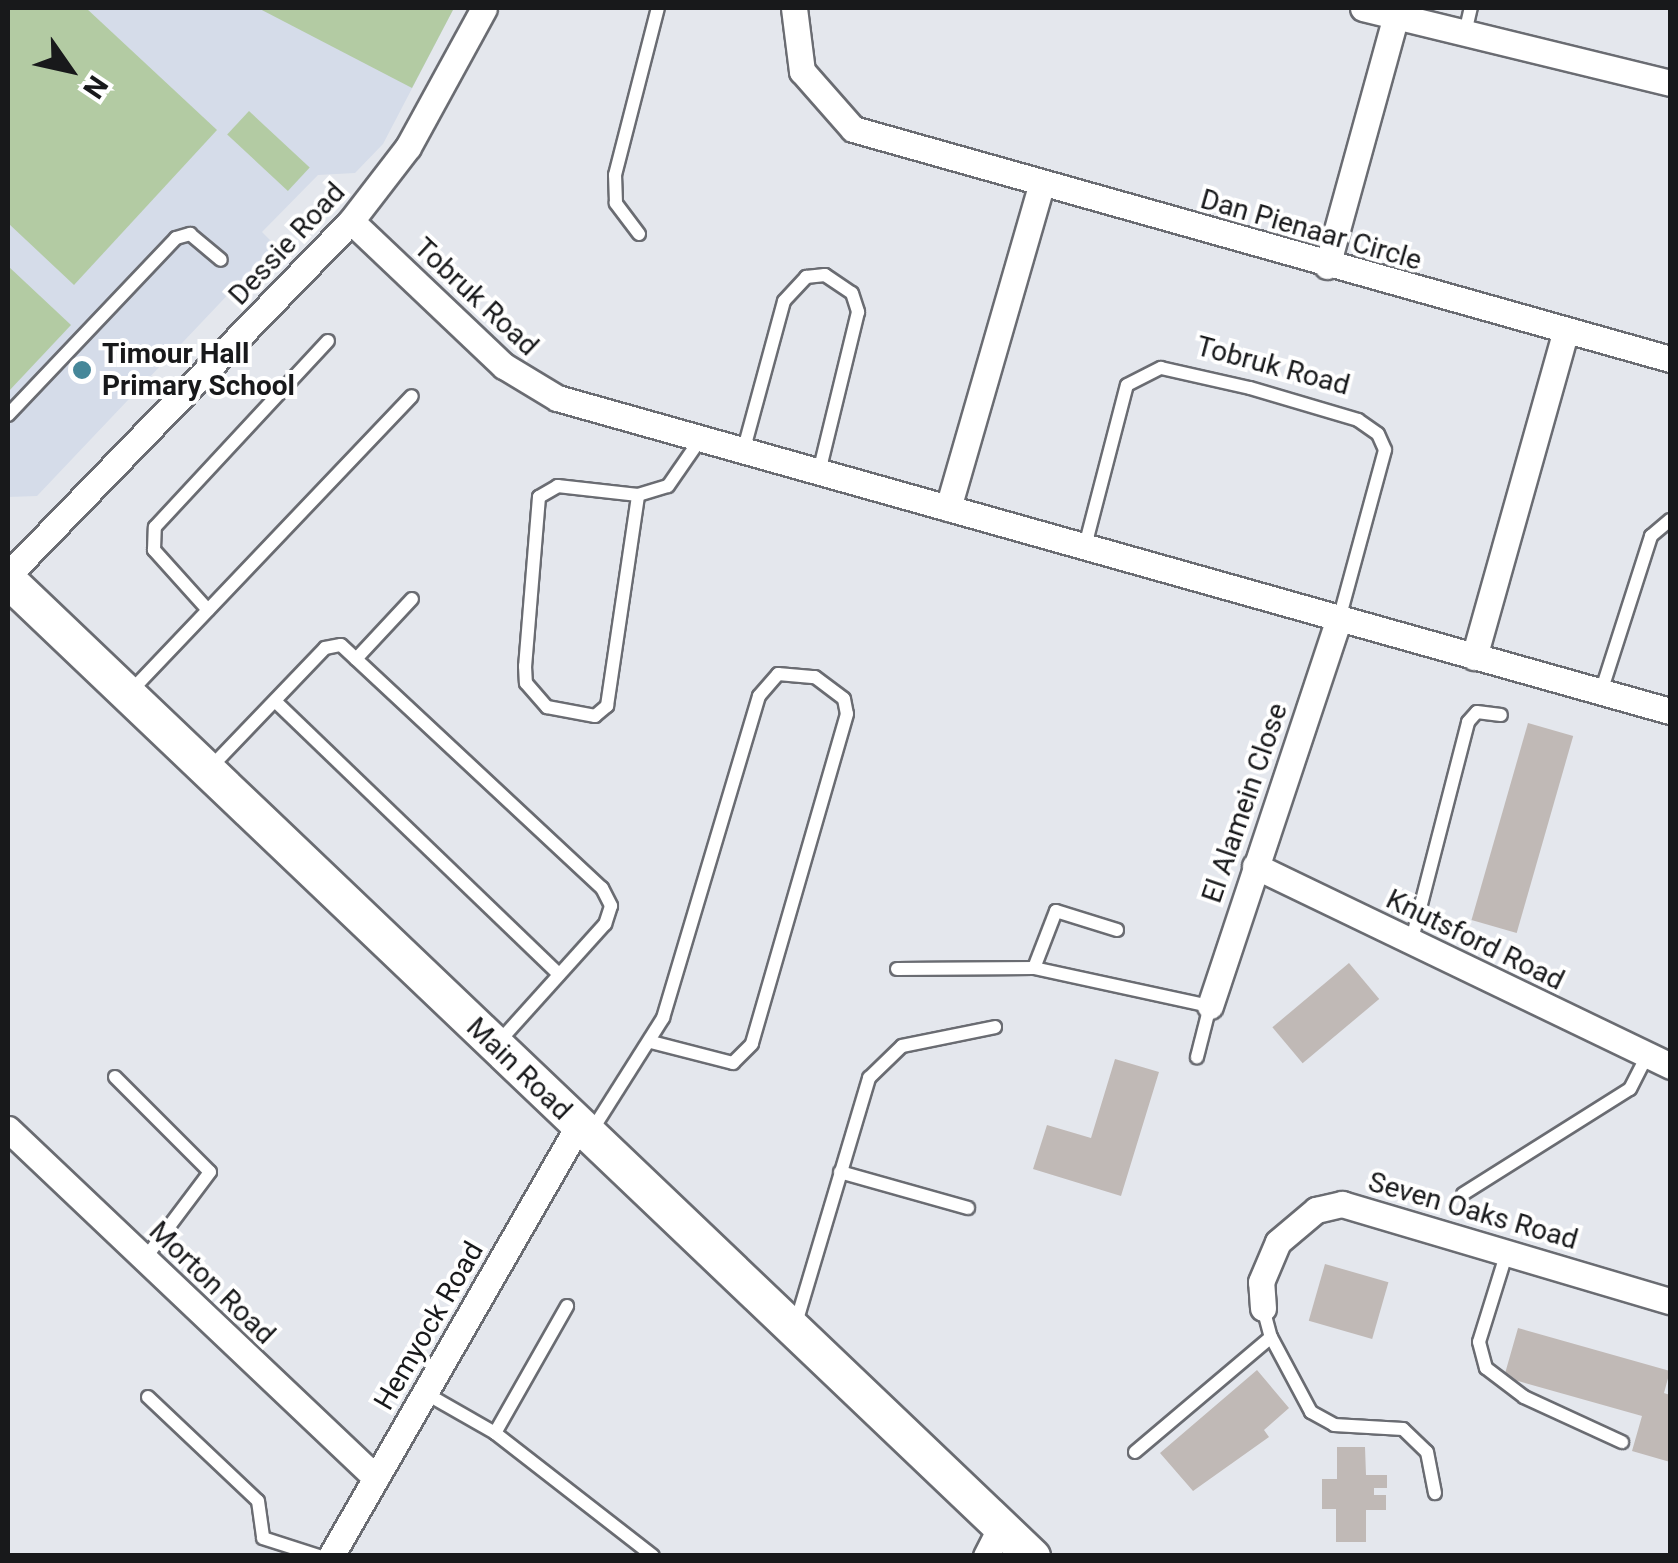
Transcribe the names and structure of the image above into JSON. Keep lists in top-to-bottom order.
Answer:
{
  "streets": {
    "main road": ["Main Road"],
    "street": [
      "Dan Pienaar Circle",
      "Dessie Road",
      "Tobruk Road",
      "El Alamein Close",
      "Knutsford Road",
      "Seven Oaks Road",
      "Morton Road",
      "Hemyock Road"
    ]
  },
  "crossings": [
    ["Dessie Road", "Tobruk Road"],
    ["Dessie Road", "Main Road"],
    ["Tobruk Road", "El Alamein Close"],
    ["El Alamein Close", "Knutsford Road"],
    ["Main Road", "Hemyock Road"],
    ["Morton Road", "Hemyock Road"]
  ],
  "places": ["Timour Hall Primary School"],
  "north": "bottom right"
}
